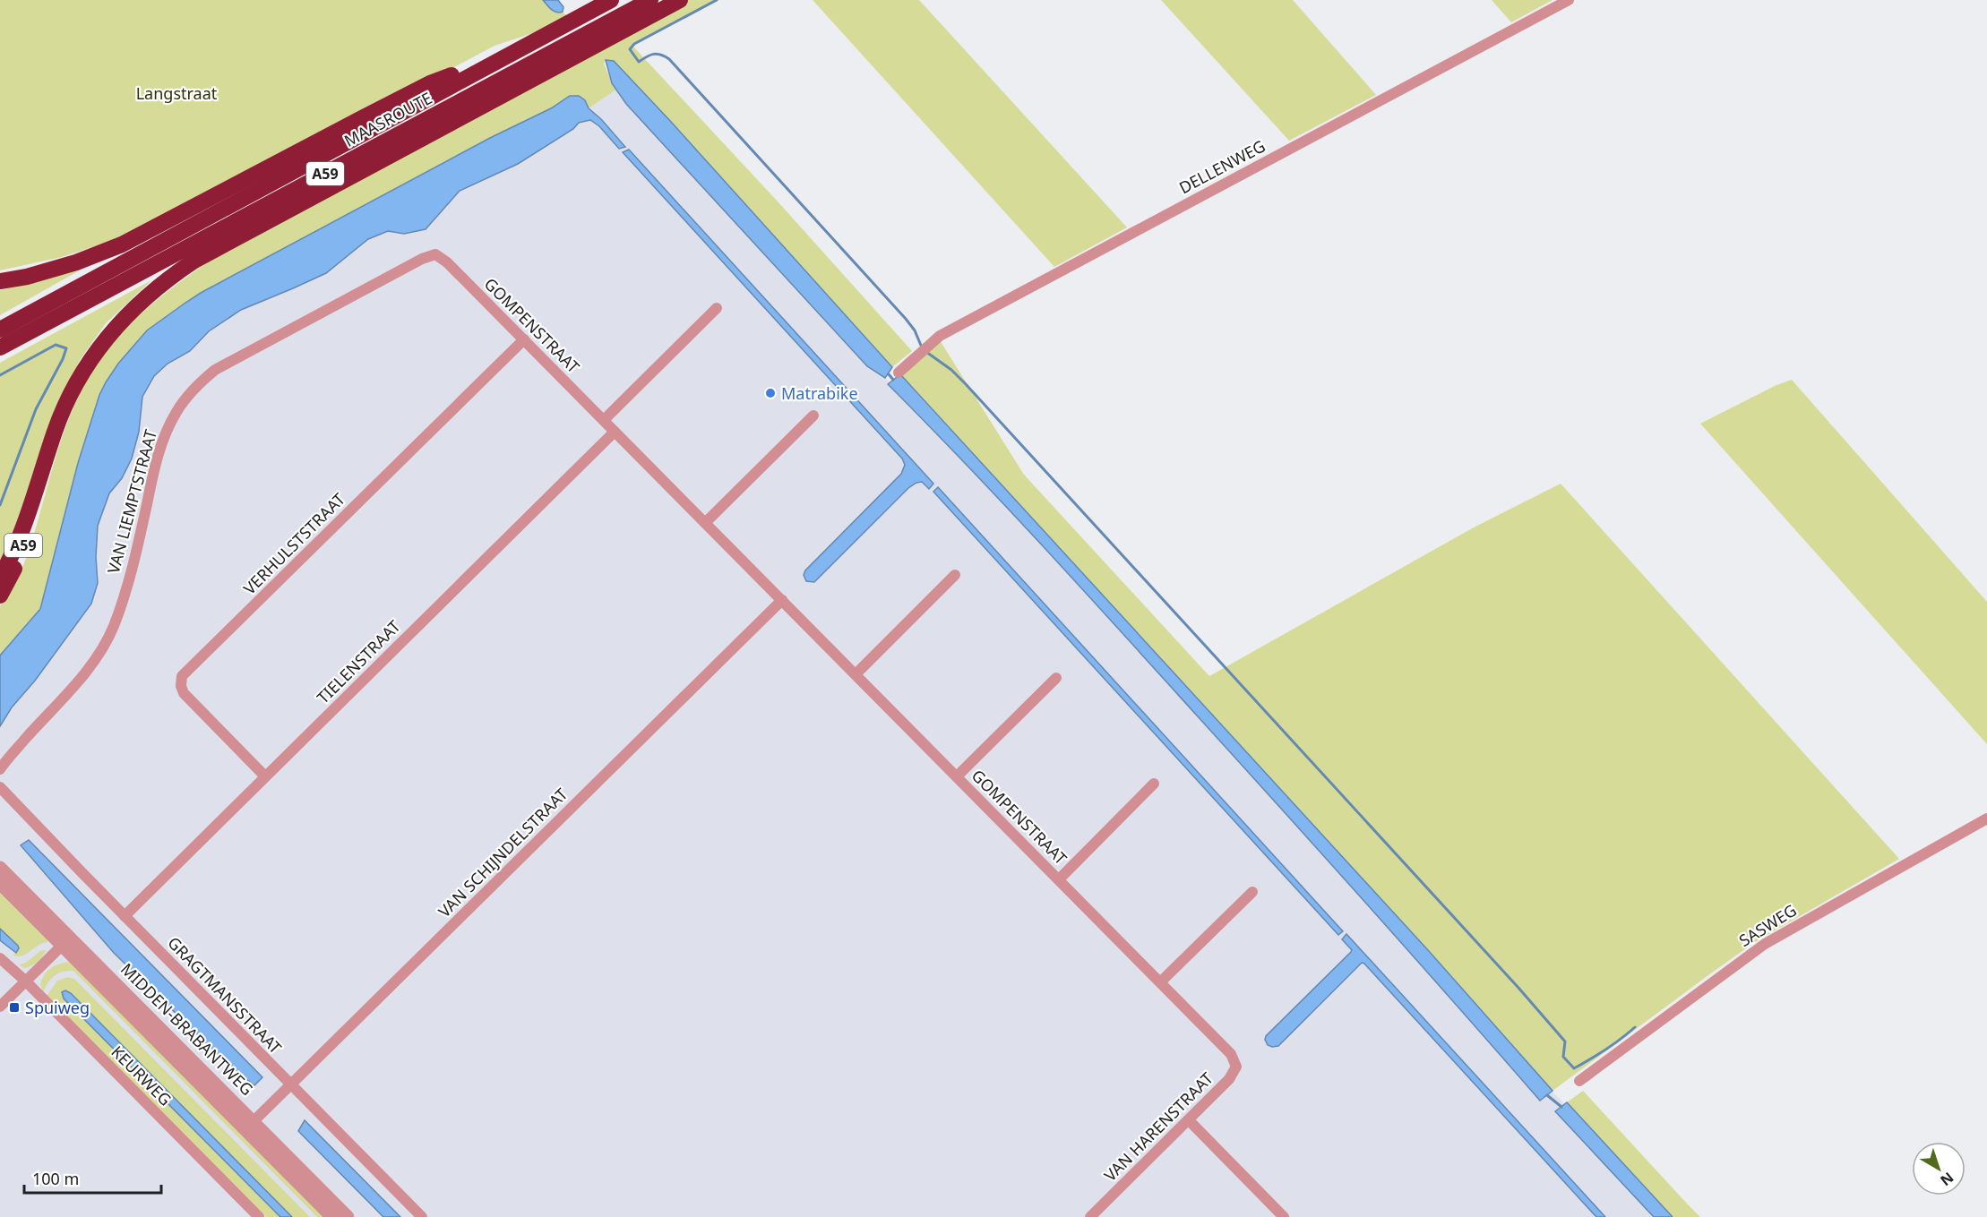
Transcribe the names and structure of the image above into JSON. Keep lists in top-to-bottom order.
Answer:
{
  "streets": {
    "highway": ["MAASROUTE", "A59"],
    "street": [
      "DELLENWEG",
      "GOMPENSTRAAT",
      "VAN LIEMPTSTRAAT",
      "VERHULSTSTRAAT",
      "TIELENSTRAAT",
      "VAN SCHIJNDELSTRAAT",
      "SASWEG",
      "GRAGTMANSSTRAAT",
      "MIDDEN-BRABANTWEG",
      "KEURWEG",
      "VAN HARENSTRAAT"
    ]
  },
  "crossings": [
    ["MAASROUTE", "A59"],
    ["GOMPENSTRAAT", "VAN LIEMPTSTRAAT"],
    ["GOMPENSTRAAT", "VERHULSTSTRAAT"],
    ["GOMPENSTRAAT", "TIELENSTRAAT"],
    ["GOMPENSTRAAT", "VAN SCHIJNDELSTRAAT"],
    ["GOMPENSTRAAT", "VAN HARENSTRAAT"],
    ["VERHULSTSTRAAT", "TIELENSTRAAT"],
    ["TIELENSTRAAT", "GRAGTMANSSTRAAT"],
    ["VAN SCHIJNDELSTRAAT", "GRAGTMANSSTRAAT"],
    ["VAN SCHIJNDELSTRAAT", "MIDDEN-BRABANTWEG"]
  ],
  "parks": ["Langstraat"],
  "places": {
    "other": ["Matrabike"],
    "transit": ["Spuiweg"]
  },
  "scale_bar": "100 m",
  "north": "bottom right"
}
